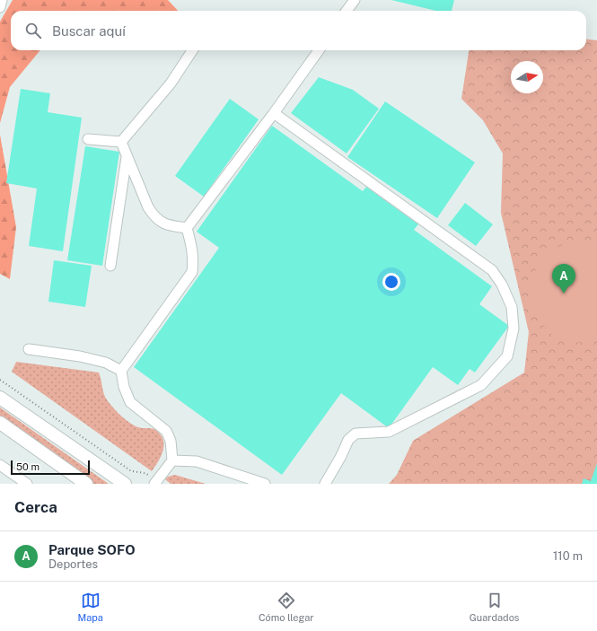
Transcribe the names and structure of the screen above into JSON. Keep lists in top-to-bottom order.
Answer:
{
  "scale_bar": "50 m",
  "north": "right",
  "page": {
    "search": "Buscar aquí",
    "pins": "A",
    "scale": "50 m",
    "heading": "Cerca",
    "list": [
      {
        "mark": "A",
        "name": "Parque SOFO",
        "note": "Deportes",
        "value": "110 m"
      }
    ],
    "nav": ["Mapa", "Cómo llegar", "Guardados"]
  }
}
